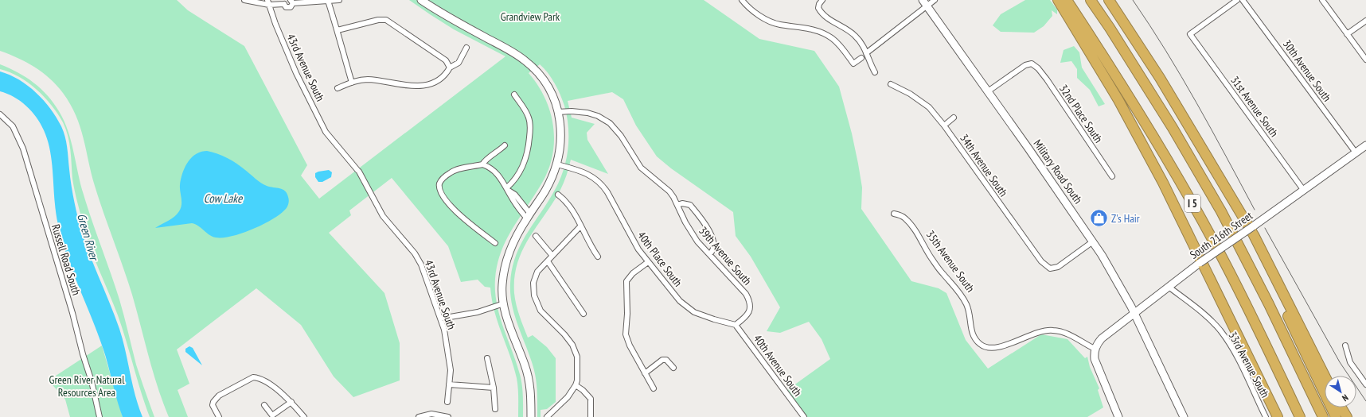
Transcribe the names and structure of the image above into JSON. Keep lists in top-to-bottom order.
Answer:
{
  "streets": {
    "highway": ["I 5"],
    "main road": ["Military Road South", "South 216th Street"],
    "street": [
      "43rd Avenue South",
      "30th Avenue South",
      "31st Avenue South",
      "32nd Place South",
      "34th Avenue South",
      "39th Avenue South",
      "40th Place South",
      "Russell Road South",
      "35th Avenue South",
      "33rd Avenue South",
      "40th Avenue South"
    ]
  },
  "crossings": [
    ["30th Avenue South", "South 216th Street"],
    ["31st Avenue South", "South 216th Street"],
    ["32nd Place South", "Military Road South"],
    ["34th Avenue South", "Military Road South"],
    ["Military Road South", "South 216th Street"],
    ["South 216th Street", "35th Avenue South"],
    ["South 216th Street", "33rd Avenue South"],
    ["39th Avenue South", "40th Place South"],
    ["39th Avenue South", "40th Avenue South"],
    ["40th Place South", "40th Avenue South"]
  ],
  "water": ["Cow Lake", "Green River"],
  "parks": ["Grandview Park", "Green River Natural Resources Area"],
  "places": {
    "shop": ["Z's Hair"]
  },
  "north": "bottom right"
}
